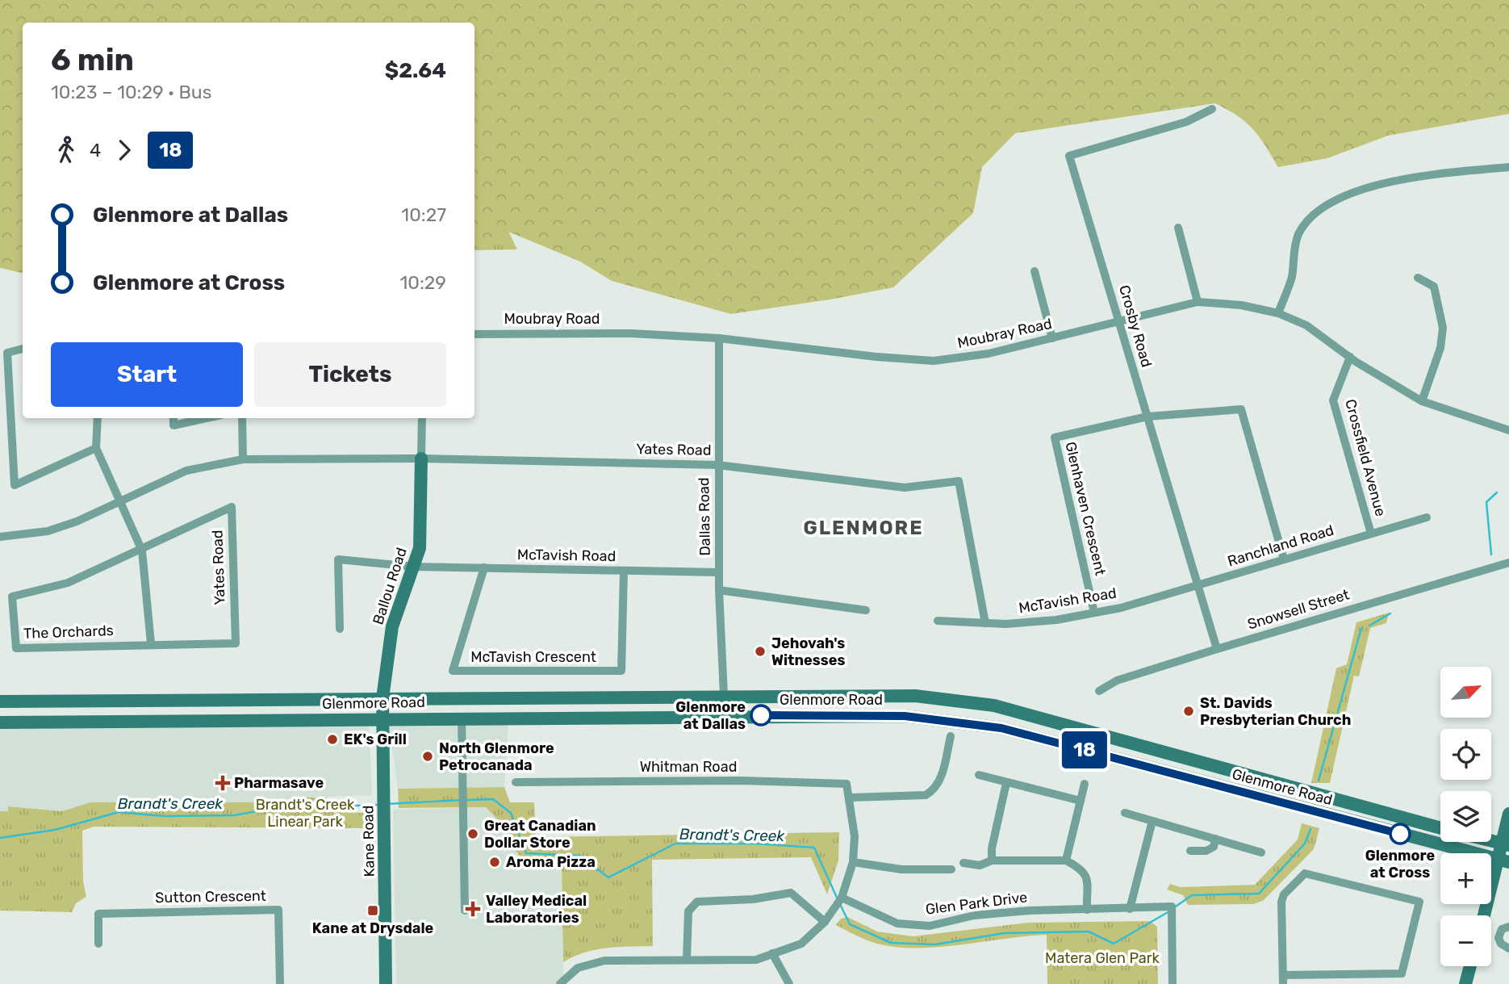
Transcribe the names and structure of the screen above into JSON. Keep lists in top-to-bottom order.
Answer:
{
  "streets": {
    "main road": ["Ballou Road", "Glenmore Road", "Kane Road"],
    "street": [
      "Moubray Road",
      "Crosby Road",
      "Yates Road",
      "Crossfield Avenue",
      "Glenhaven Crescent",
      "Dallas Road",
      "Ranchland Road",
      "McTavish Road",
      "Snowsell Street",
      "The Orchards",
      "McTavish Crescent",
      "Whitman Road",
      "Sutton Crescent",
      "Glen Park Drive"
    ]
  },
  "crossings": [
    ["Moubray Road", "Crosby Road"],
    ["Moubray Road", "Crossfield Avenue"],
    ["Moubray Road", "Dallas Road"],
    ["Crosby Road", "Glenhaven Crescent"],
    ["Crosby Road", "Ranchland Road"],
    ["Crosby Road", "McTavish Road"],
    ["Crosby Road", "Snowsell Street"],
    ["Yates Road", "Dallas Road"],
    ["Yates Road", "McTavish Road"],
    ["Yates Road", "Ballou Road"],
    ["Yates Road", "The Orchards"],
    ["Crossfield Avenue", "Ranchland Road"],
    ["Glenhaven Crescent", "McTavish Road"],
    ["Dallas Road", "McTavish Road"],
    ["Dallas Road", "Glenmore Road"],
    ["Ranchland Road", "McTavish Road"],
    ["McTavish Road", "Ballou Road"],
    ["McTavish Road", "McTavish Crescent"],
    ["Ballou Road", "Glenmore Road"],
    ["Ballou Road", "Kane Road"],
    ["Glenmore Road", "Kane Road"]
  ],
  "districts": ["GLENMORE"],
  "water": ["Brandt's Creek"],
  "parks": ["Brandt's Creek Linear Park", "Matera Glen Park"],
  "places": {
    "other": [
      "Jehovah's Witnesses",
      "St. Davids Presbyterian Church",
      "Glenmore at Dallas",
      "EK's Grill",
      "North Glenmore Petrocanada",
      "Great Canadian Dollar Store",
      "Glenmore at Cross",
      "Aroma Pizza"
    ],
    "health": ["Pharmasave", "Valley Medical Laboratories"],
    "transit": ["Kane at Drysdale"]
  },
  "lines": ["bus line 18"],
  "north": "top right",
  "page": {
    "on_map": "18",
    "heading": ["6 min", "10:23 – 10:29 · Bus", "$2.64"],
    "legs": ["4", "18"],
    "list": [
      {
        "name": "Glenmore at Dallas",
        "value": "10:27"
      },
      {
        "name": "Glenmore at Cross",
        "value": "10:29"
      }
    ],
    "buttons": ["Start", "Tickets"],
    "map_buttons": ["+", "−"]
  }
}
